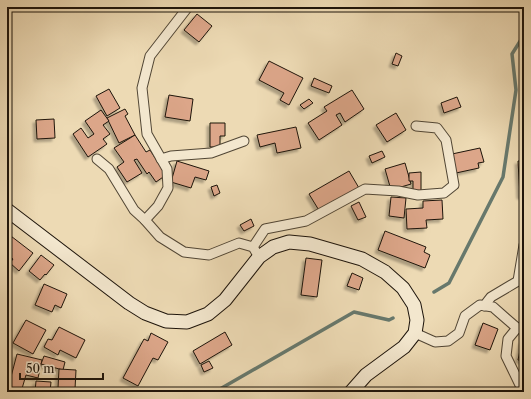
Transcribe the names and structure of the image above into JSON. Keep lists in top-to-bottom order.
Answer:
{
  "scale_bar": "50 m"
}
